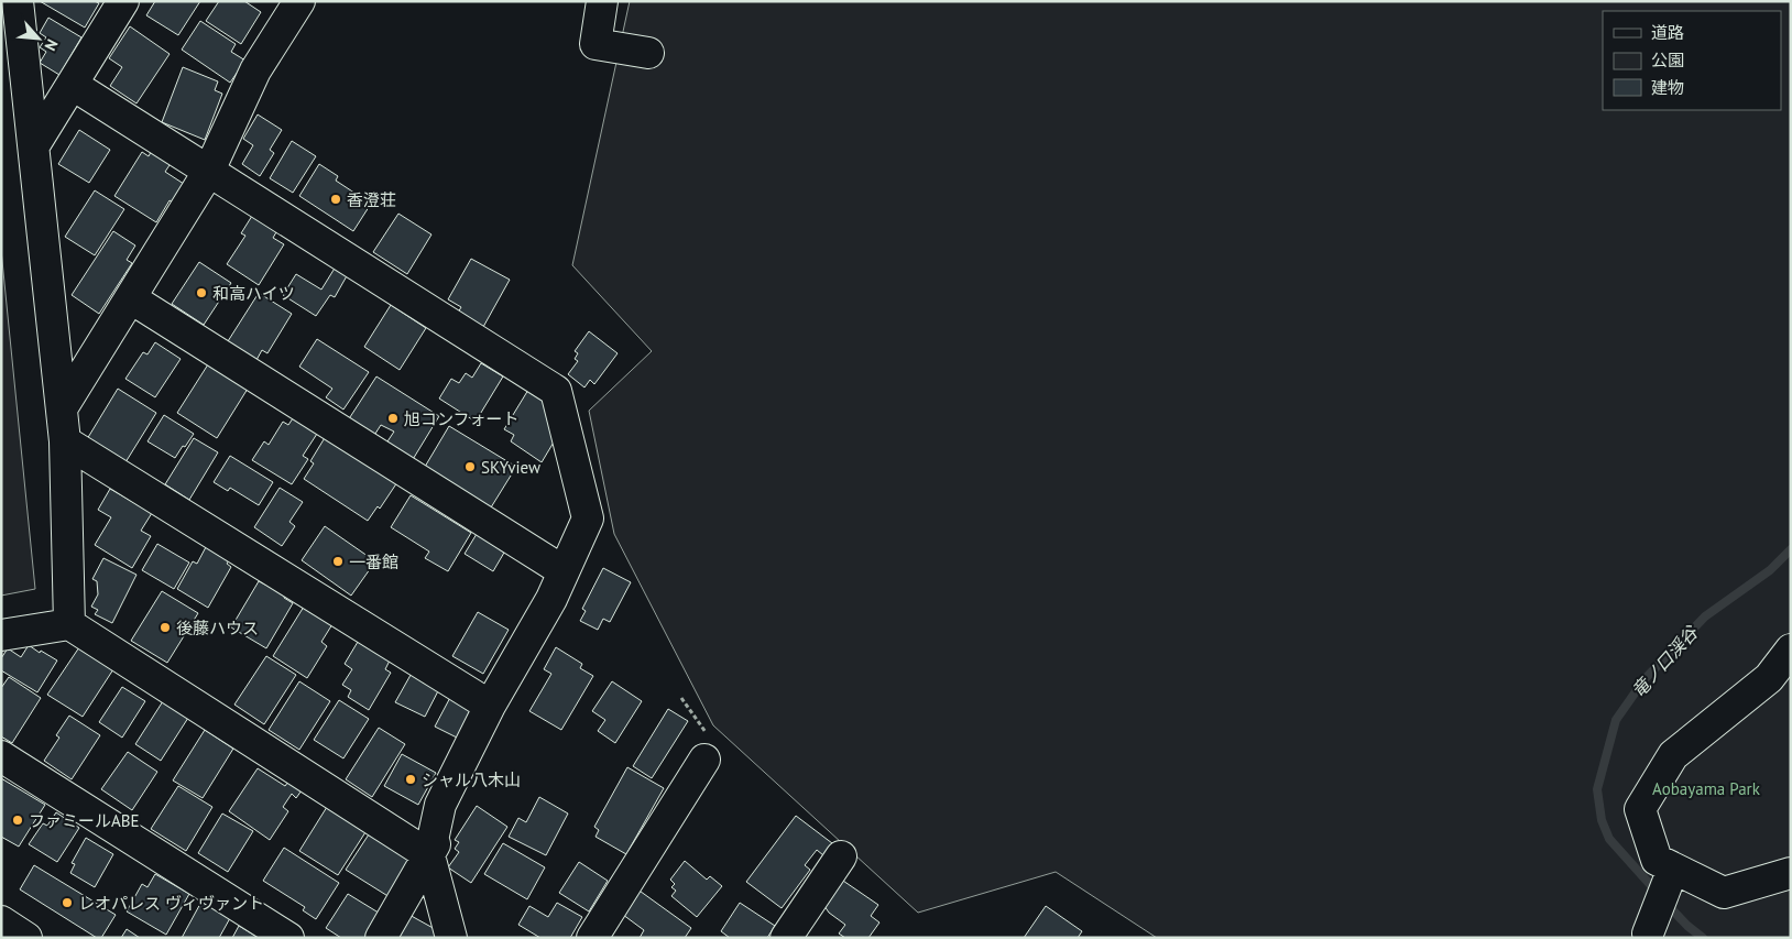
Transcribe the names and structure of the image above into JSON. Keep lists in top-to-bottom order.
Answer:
{
  "water": ["竜ノ口渓谷"],
  "parks": ["Aobayama Park"],
  "places": [
    "香澄荘",
    "和高ハイツ",
    "旭コンフォート",
    "SKYview",
    "一番館",
    "後藤ハウス",
    "シャル八木山",
    "ファミールABE",
    "レオパレス ヴィヴァント"
  ],
  "legend": ["道路", "公園", "建物"],
  "north": "bottom right"
}
